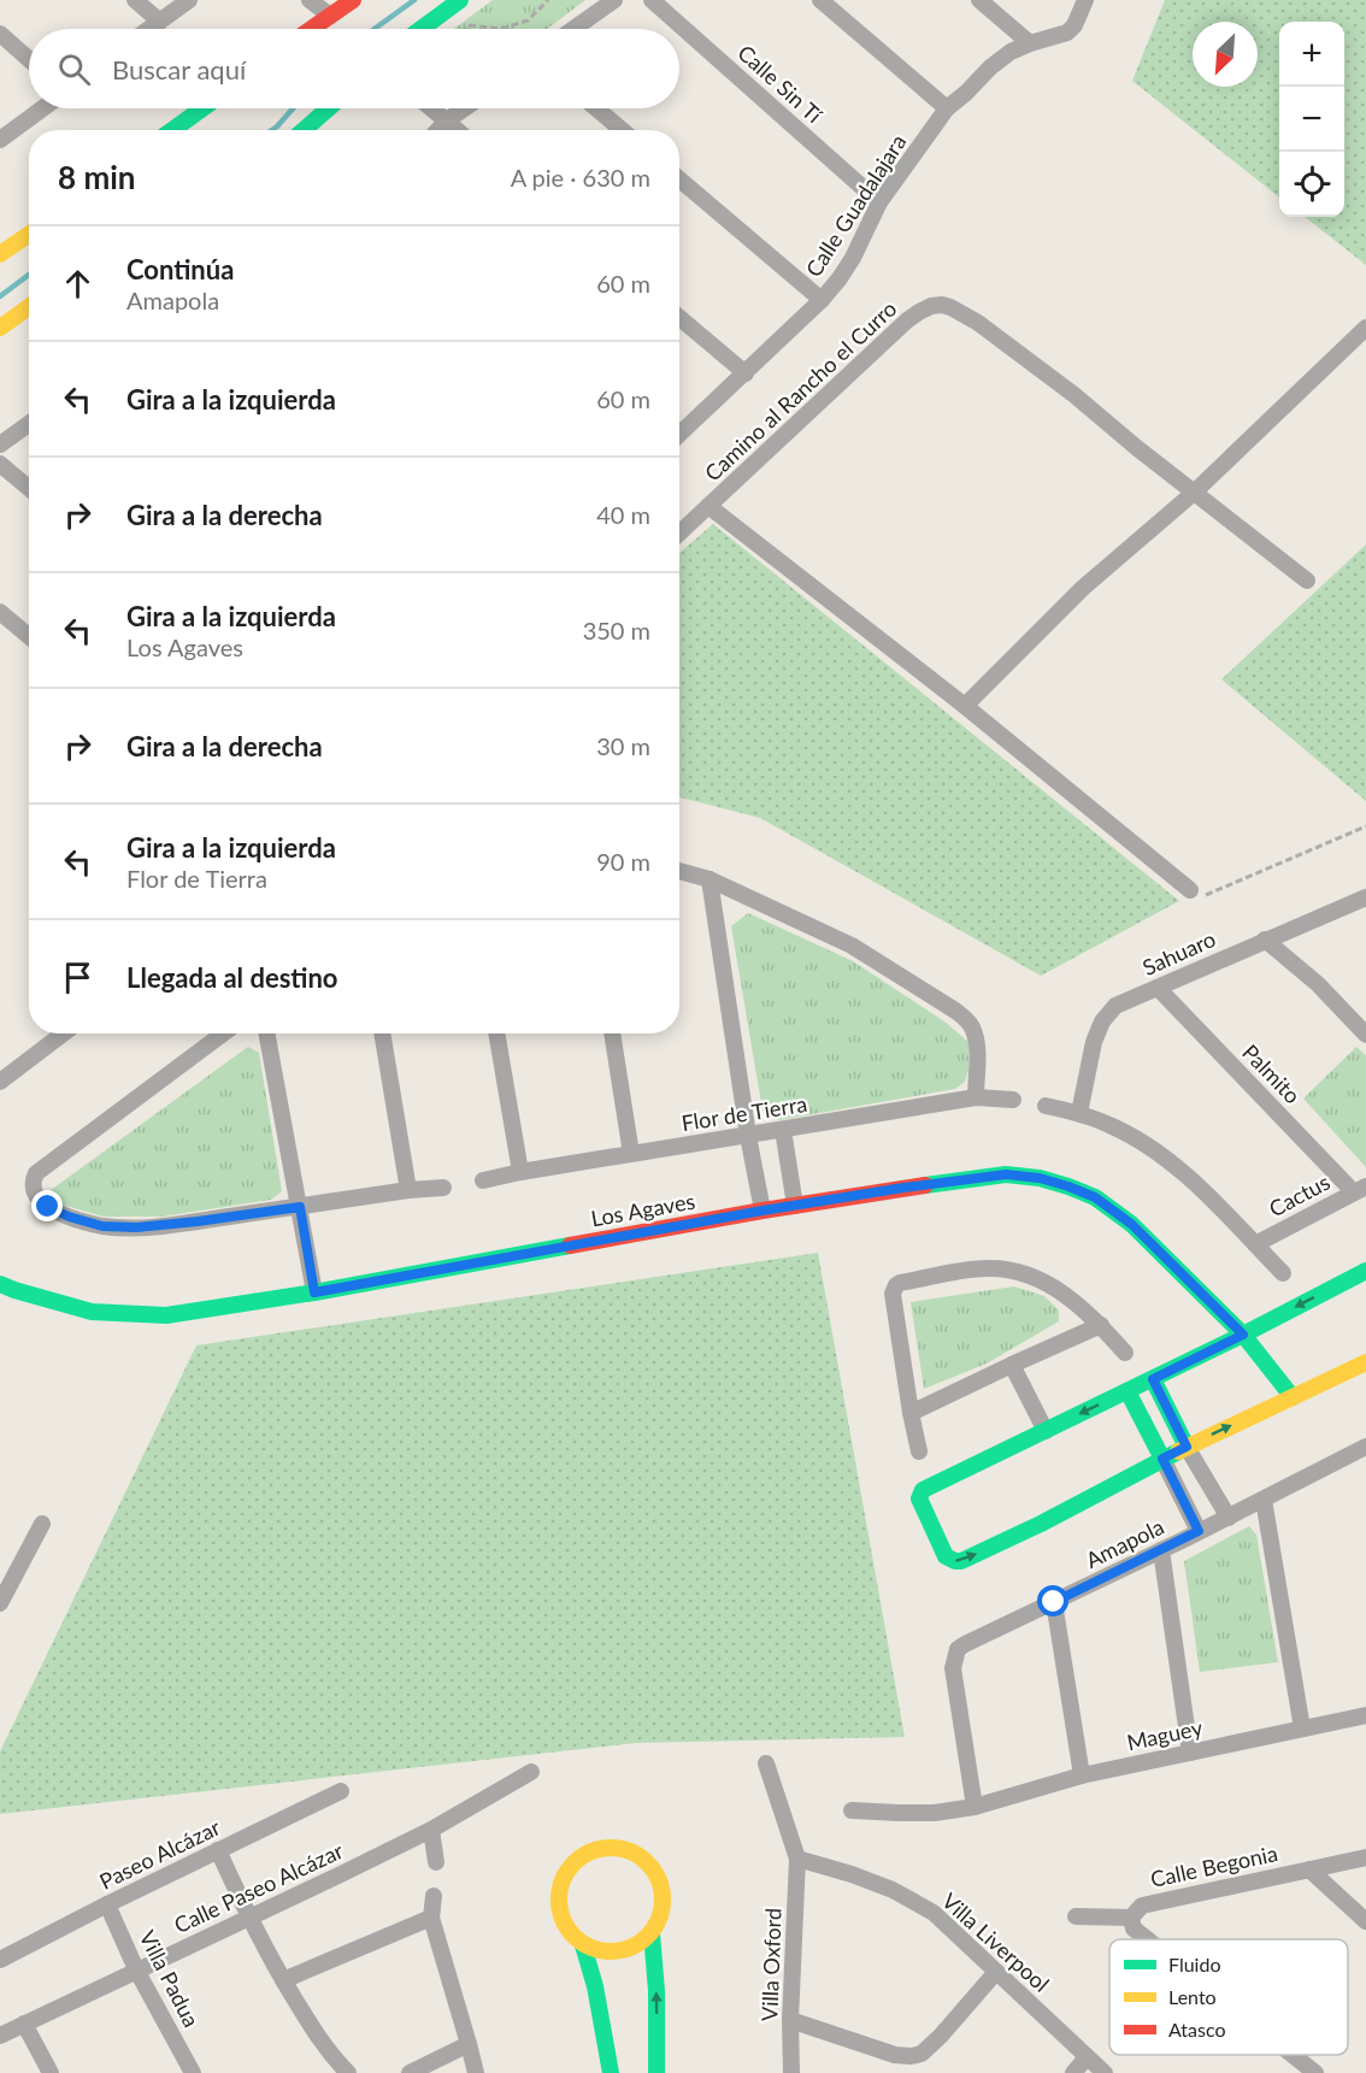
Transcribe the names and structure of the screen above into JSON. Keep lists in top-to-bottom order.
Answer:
{
  "streets": {
    "street": [
      "Calle Sin Tí",
      "Calle Guadalajara",
      "Camino al Rancho el Curro",
      "Sahuaro",
      "Palmito",
      "Flor de Tierra",
      "Cactus",
      "Los Agaves",
      "Amapola",
      "Maguey",
      "Paseo Alcázar",
      "Calle Begonia",
      "Calle Paseo Alcázar",
      "Villa Liverpool",
      "Villa Oxford",
      "Villa Padua"
    ]
  },
  "crossings": [
    ["Calle Sin Tí", "Calle Guadalajara"],
    ["Sahuaro", "Palmito"],
    ["Palmito", "Cactus"],
    ["Amapola", "Maguey"],
    ["Paseo Alcázar", "Villa Padua"],
    ["Calle Paseo Alcázar", "Villa Padua"],
    ["Villa Liverpool", "Villa Oxford"]
  ],
  "legend": ["Fluido", "Lento", "Atasco"],
  "north": "bottom left",
  "page": {
    "map_buttons": ["+", "−"],
    "search": "Buscar aquí",
    "heading": ["8 min", "A pie · 630 m"],
    "list": [
      ["Continúa", "Amapola", "60 m"],
      ["Gira a la izquierda", "60 m"],
      ["Gira a la derecha", "40 m"],
      ["Gira a la izquierda", "Los Agaves", "350 m"],
      ["Gira a la derecha", "30 m"],
      ["Gira a la izquierda", "Flor de Tierra", "90 m"],
      "Llegada al destino"
    ]
  }
}
